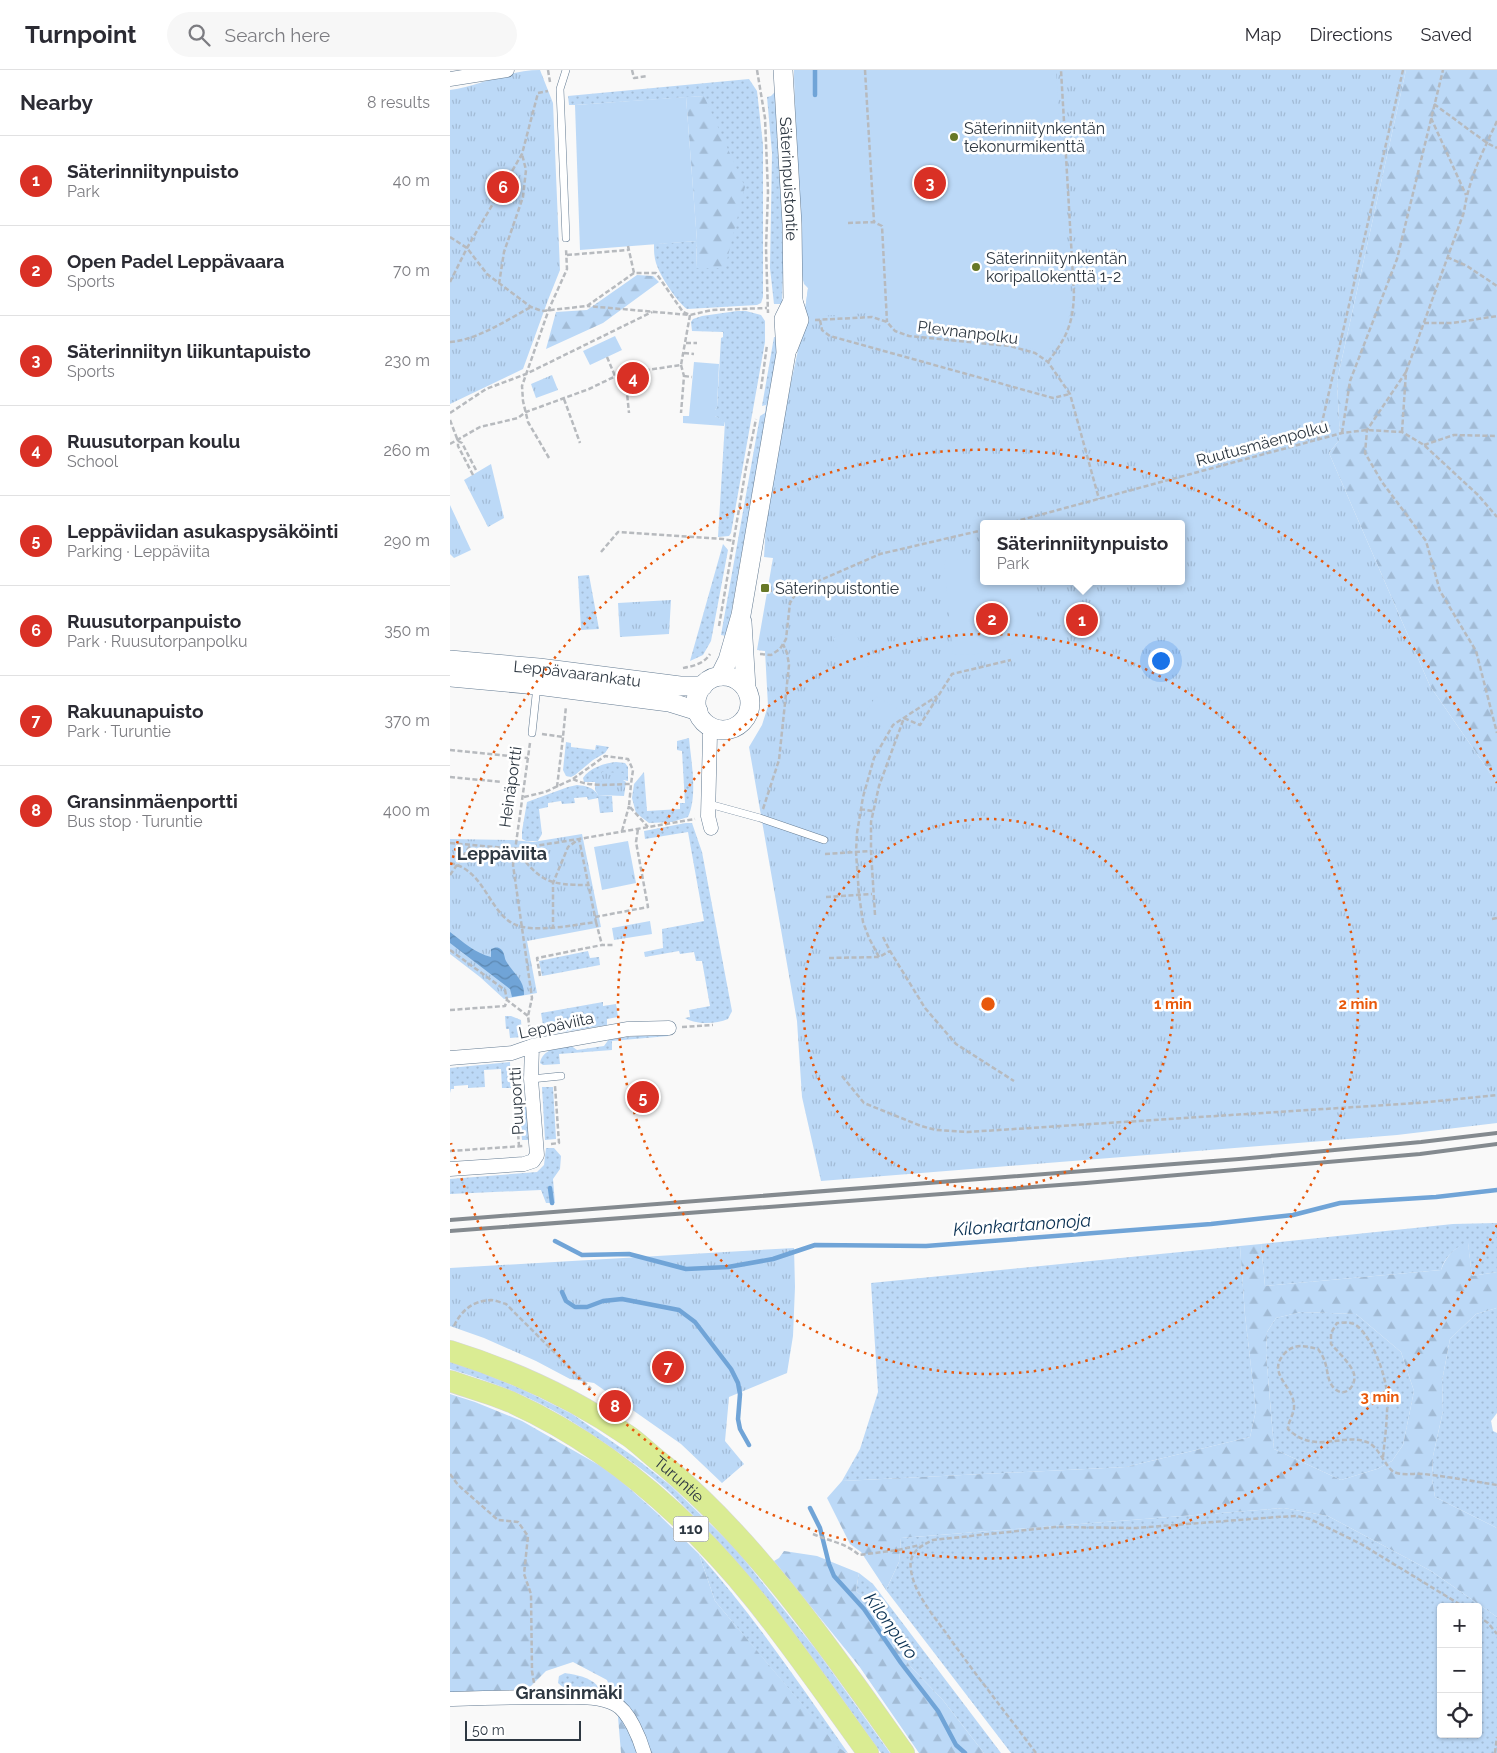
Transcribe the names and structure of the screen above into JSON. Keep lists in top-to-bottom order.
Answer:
{
  "streets": {
    "main road": [
      "Säterinpuistontie",
      "Leppävaarankatu",
      "Turuntie",
      "110"
    ],
    "street": ["Leppäviita", "Puuportti"],
    "lane": ["Heinäportti"],
    "path": ["Plevnanpolku", "Ruutusmäenpolku"]
  },
  "crossings": [
    ["Säterinpuistontie", "Plevnanpolku"],
    ["Säterinpuistontie", "Leppävaarankatu"],
    ["Plevnanpolku", "Ruutusmäenpolku"],
    ["Leppävaarankatu", "Heinäportti"],
    ["Leppäviita", "Puuportti"]
  ],
  "districts": ["Leppäviita", "Gransinmäki"],
  "water": ["Kilonkartanonoja", "Kilonpuro"],
  "places": {
    "other": ["Säterinniitynkentän tekonurmikenttä", "Säterinniitynkentän koripallokenttä 1-2"],
    "transit": ["Säterinpuistontie"]
  },
  "scale_bar": "50 m",
  "page": {
    "header": "Turnpoint",
    "search": "Search here",
    "nav": ["Map", "Directions", "Saved"],
    "heading": ["Nearby", "8 results"],
    "list": [
      {
        "mark": "1",
        "name": "Säterinniitynpuisto",
        "note": "Park",
        "value": "40 m"
      },
      {
        "mark": "2",
        "name": "Open Padel Leppävaara",
        "note": "Sports",
        "value": "70 m"
      },
      {
        "mark": "3",
        "name": "Säterinniityn liikuntapuisto",
        "note": "Sports",
        "value": "230 m"
      },
      {
        "mark": "4",
        "name": "Ruusutorpan koulu",
        "note": "School",
        "value": "260 m"
      },
      {
        "mark": "5",
        "name": "Leppäviidan asukaspysäköinti",
        "note": "Parking · Leppäviita",
        "value": "290 m"
      },
      {
        "mark": "6",
        "name": "Ruusutorpanpuisto",
        "note": "Park · Ruusutorpanpolku",
        "value": "350 m"
      },
      {
        "mark": "7",
        "name": "Rakuunapuisto",
        "note": "Park · Turuntie",
        "value": "370 m"
      },
      {
        "mark": "8",
        "name": "Gransinmäenportti",
        "note": "Bus stop · Turuntie",
        "value": "400 m"
      }
    ],
    "pins": [
      "3",
      "6",
      "4",
      "2",
      "1",
      "5",
      "7",
      "8"
    ],
    "popup": ["Säterinniitynpuisto", "Park"],
    "map_buttons": ["+", "−"],
    "scale": "50 m"
  },
  "rings": ["1 min", "2 min", "3 min"]
}
